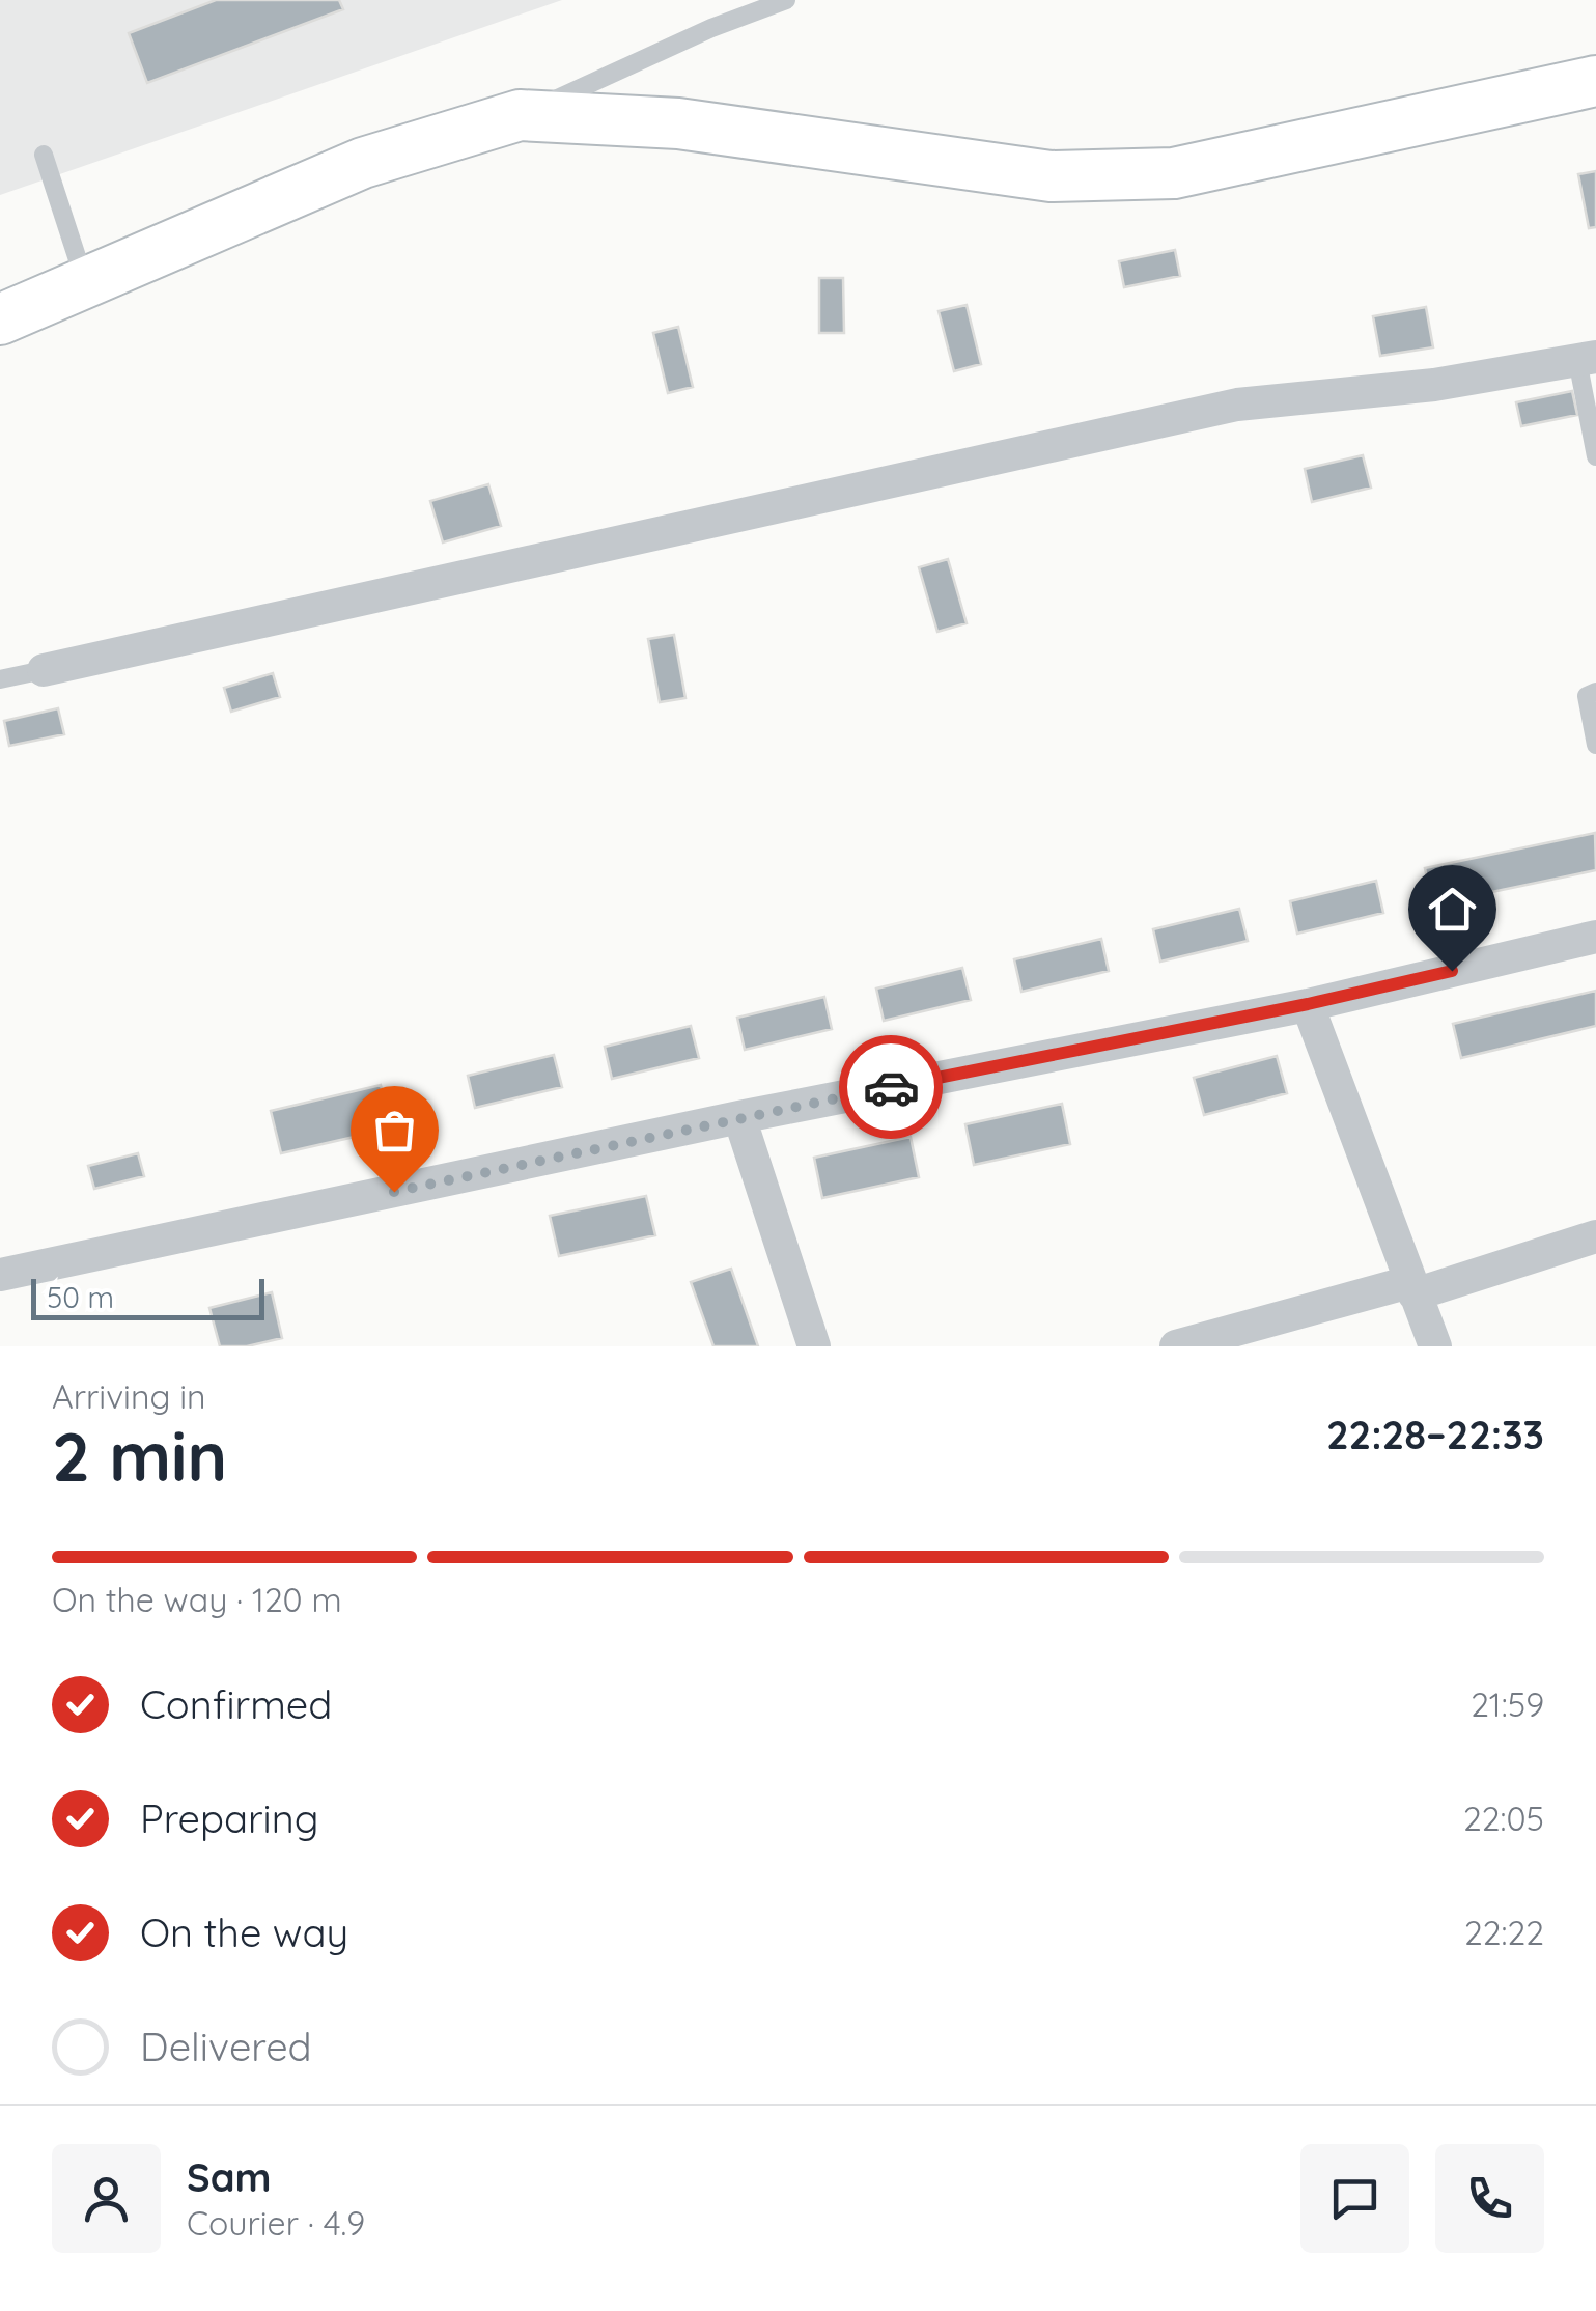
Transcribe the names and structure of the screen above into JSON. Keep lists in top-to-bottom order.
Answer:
{
  "scale_bar": "50 m",
  "page": {
    "scale": "50 m",
    "heading": ["2 min", "Arriving in", "22:28–22:33"],
    "panel": ["Sam", "Courier · 4.9"],
    "bar": "On the way · 120 m",
    "list": [
      ["Confirmed", "21:59"],
      ["Preparing", "22:05"],
      ["On the way", "22:22"],
      "Delivered"
    ]
  }
}
